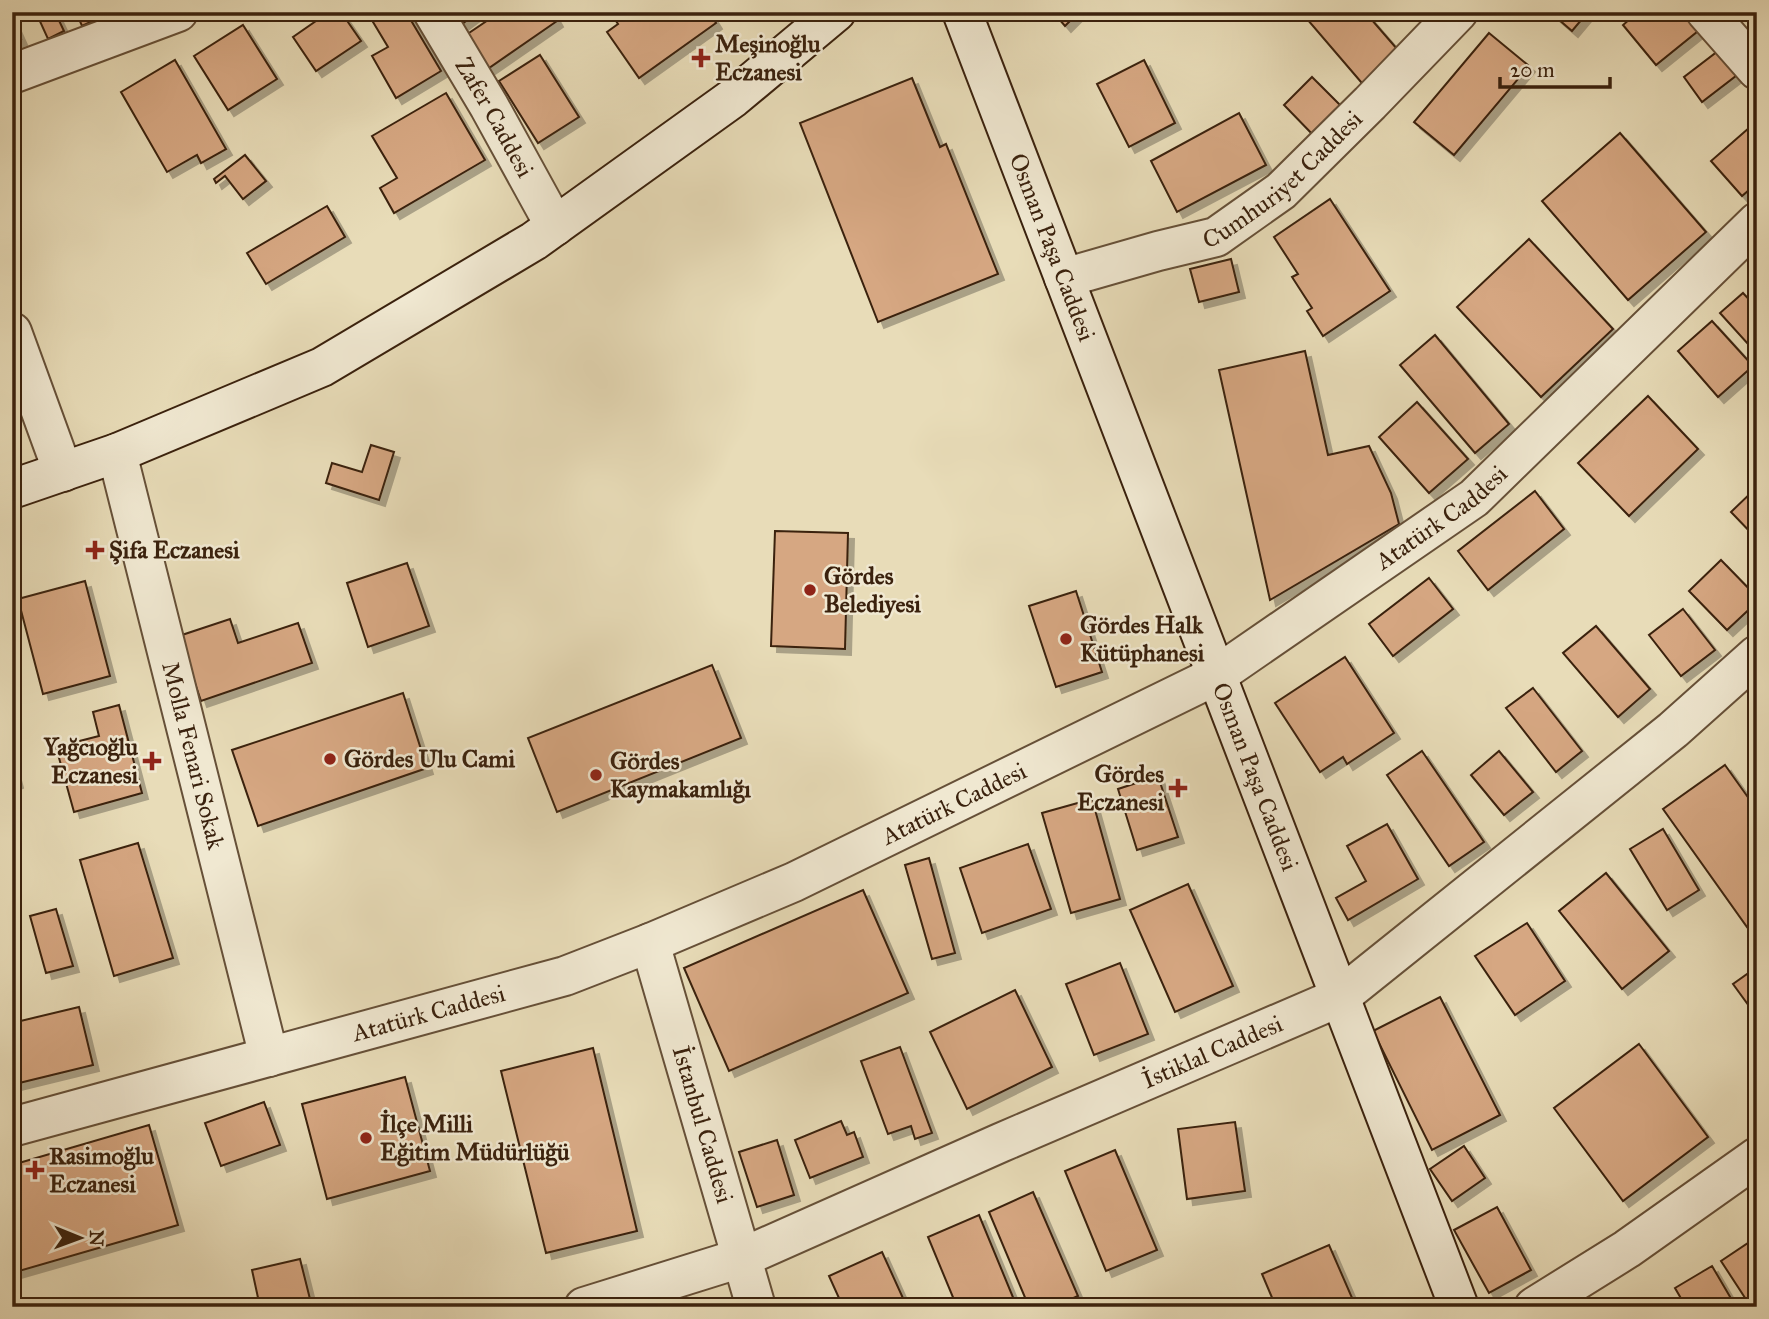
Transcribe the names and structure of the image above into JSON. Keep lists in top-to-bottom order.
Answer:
{
  "streets": {
    "street": [
      "Zafer Caddesi",
      "Cumhuriyet Caddesi",
      "Osman Paşa Caddesi",
      "Atatürk Caddesi",
      "Molla Fenari Sokak",
      "İstiklal Caddesi",
      "İstanbul Caddesi"
    ]
  },
  "crossings": [
    ["Cumhuriyet Caddesi", "Osman Paşa Caddesi"],
    ["Osman Paşa Caddesi", "Atatürk Caddesi"],
    ["Osman Paşa Caddesi", "İstiklal Caddesi"],
    ["Atatürk Caddesi", "Molla Fenari Sokak"],
    ["Atatürk Caddesi", "İstanbul Caddesi"],
    ["İstiklal Caddesi", "İstanbul Caddesi"]
  ],
  "places": {
    "health": [
      "Meşinoğlu Eczanesi",
      "Şifa Eczanesi",
      "Yağcıoğlu Eczanesi",
      "Gördes Eczanesi",
      "Rasimoğlu Eczanesi"
    ],
    "other": [
      "Gördes Belediyesi",
      "Gördes Halk Kütüphanesi",
      "Gördes Ulu Cami",
      "Gördes Kaymakamlığı",
      "İlçe Milli Eğitim Müdürlüğü"
    ]
  },
  "scale_bar": "20 m",
  "north": "right"
}
